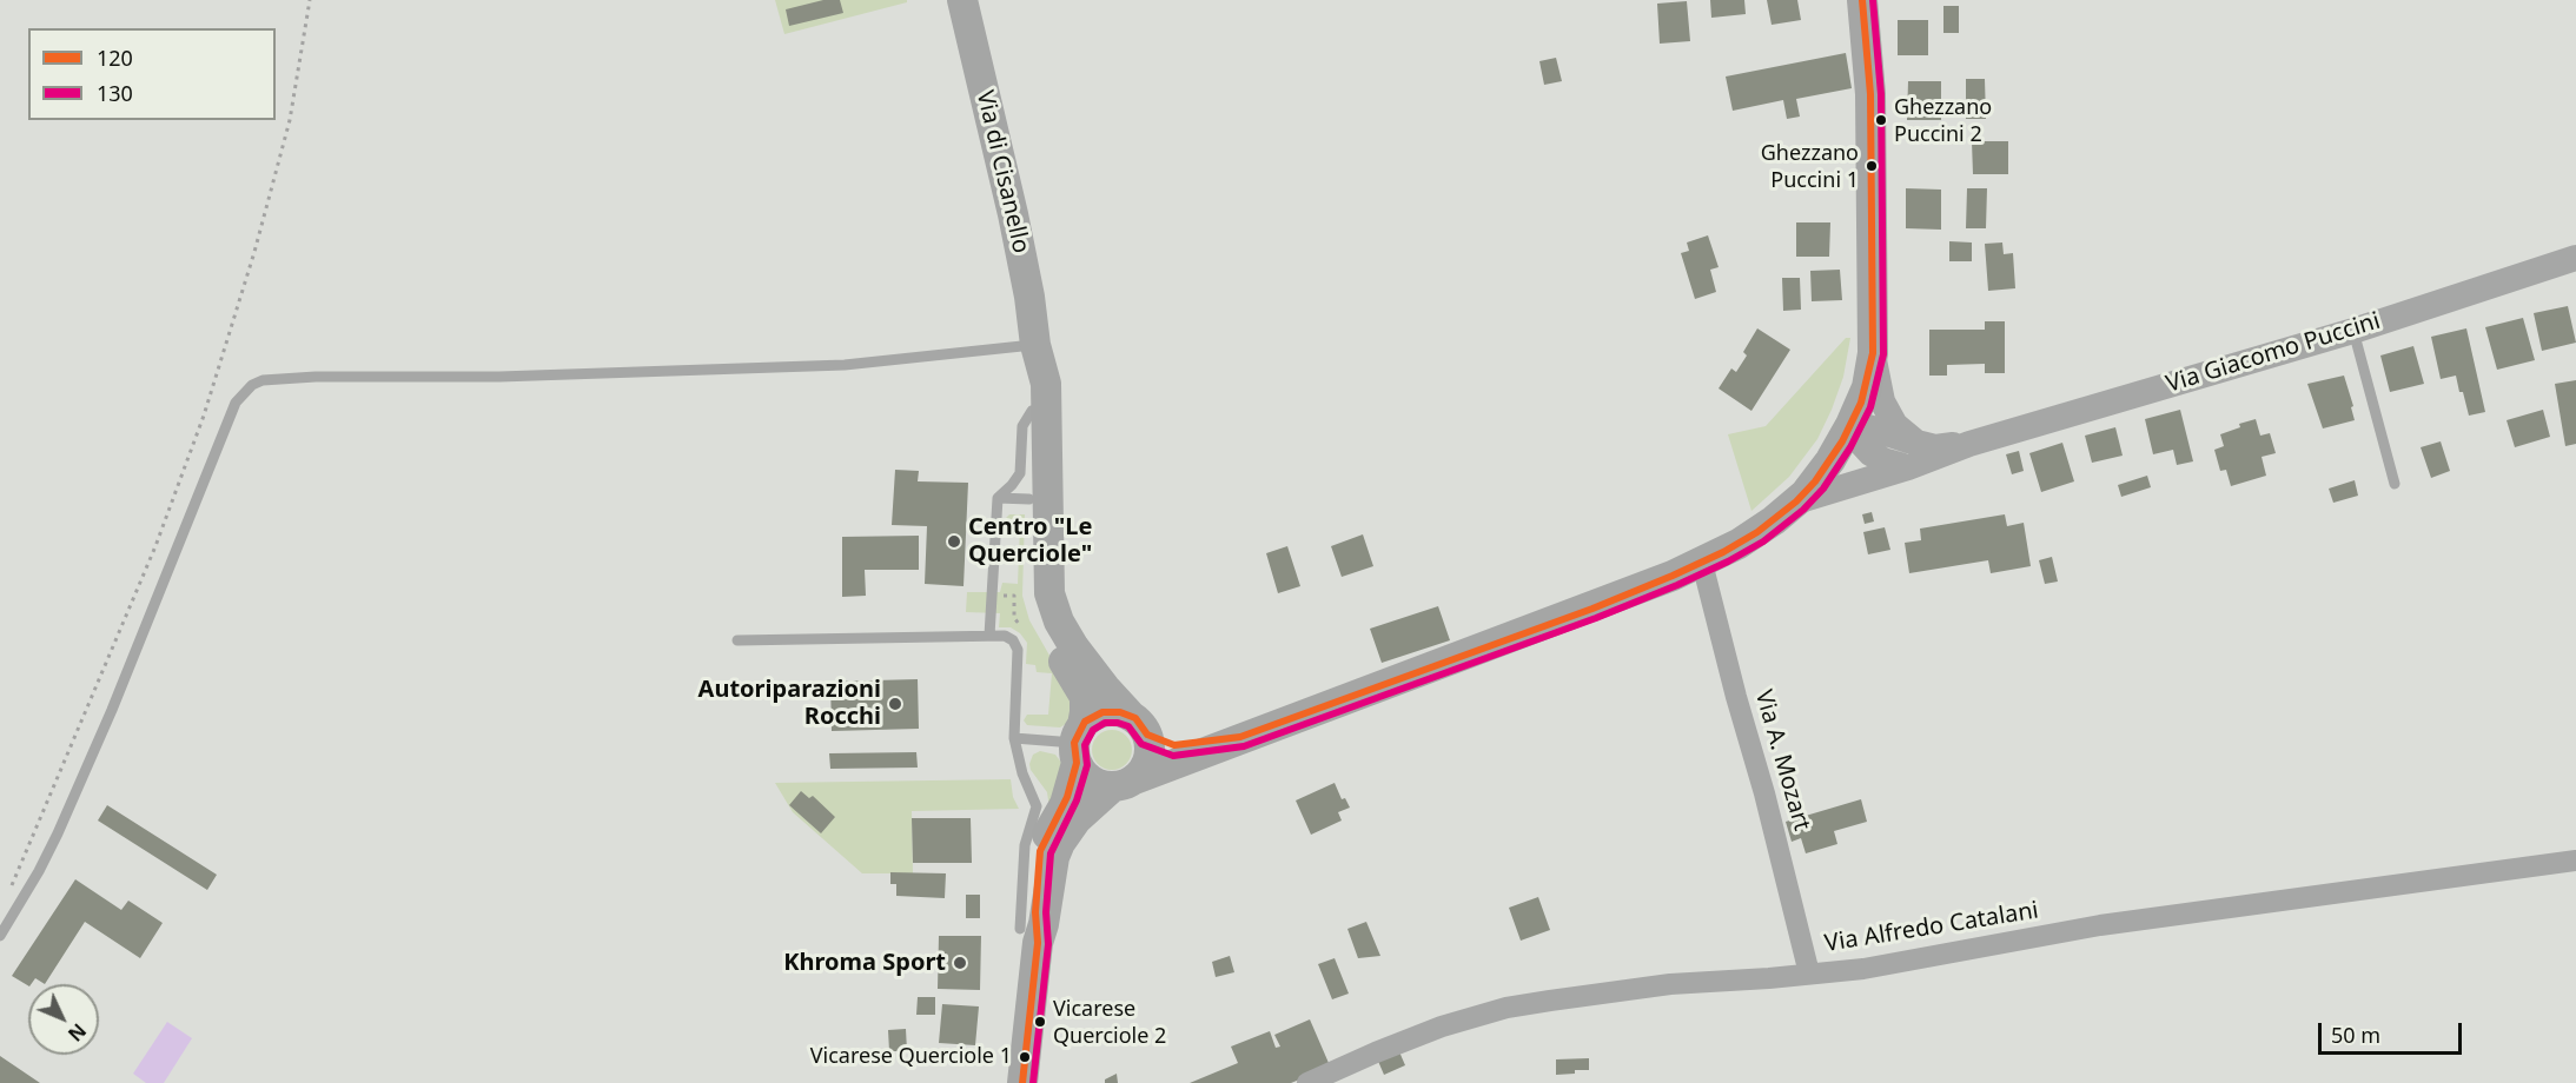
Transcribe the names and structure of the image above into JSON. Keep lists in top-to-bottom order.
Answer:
{
  "streets": {
    "main road": ["Via di Cisanello"],
    "street": ["Via Giacomo Puccini", "Via A. Mozart", "Via Alfredo Catalani"]
  },
  "crossings": [
    ["Via A. Mozart", "Via Alfredo Catalani"]
  ],
  "places": [
    "Ghezzano Puccini 2",
    "Ghezzano Puccini 1",
    "Centro \"Le Querciole\"",
    "Autoriparazioni Rocchi",
    "Khroma Sport",
    "Vicarese Querciole 2",
    "Vicarese Querciole 1"
  ],
  "lines": ["transit line 120", "transit line 130"],
  "legend": ["120", "130"],
  "scale_bar": "50 m",
  "north": "bottom right"
}
